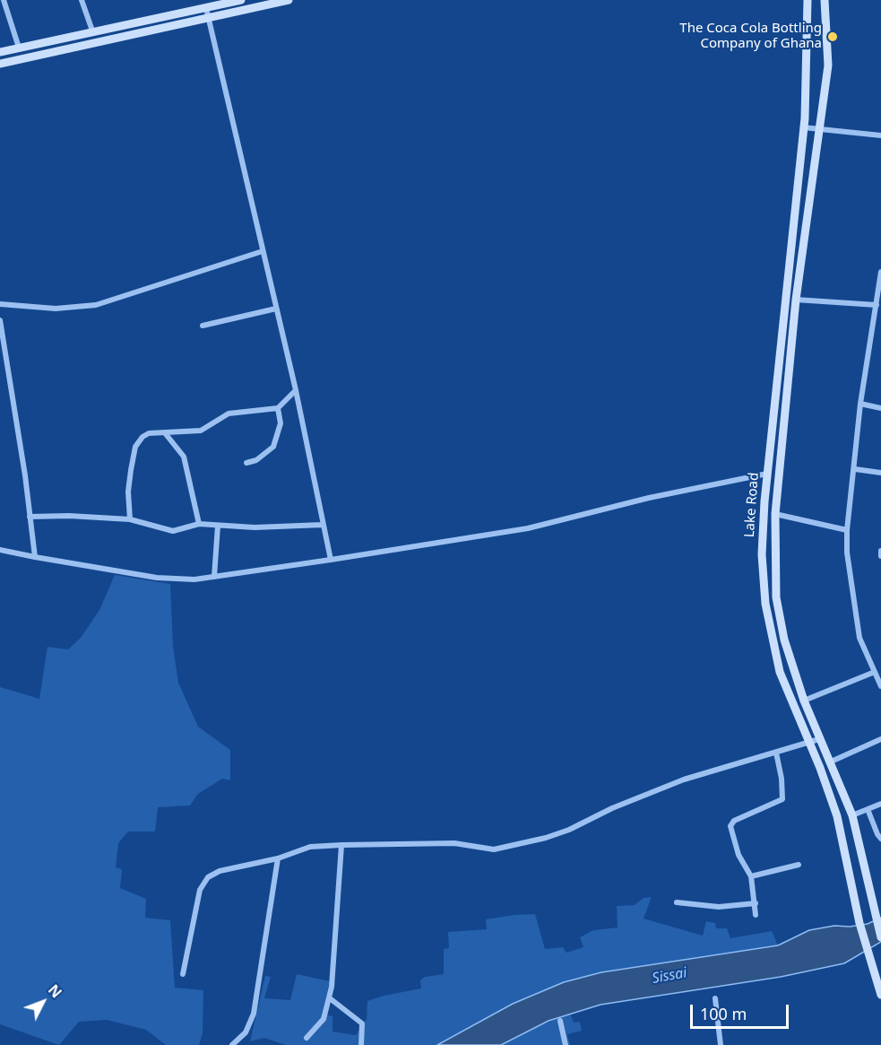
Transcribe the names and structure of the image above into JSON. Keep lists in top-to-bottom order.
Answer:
{
  "streets": {
    "main road": ["Lake Road"]
  },
  "water": ["Sissai"],
  "places": ["The Coca Cola Bottling Company of Ghana"],
  "scale_bar": "100 m",
  "north": "top right"
}
